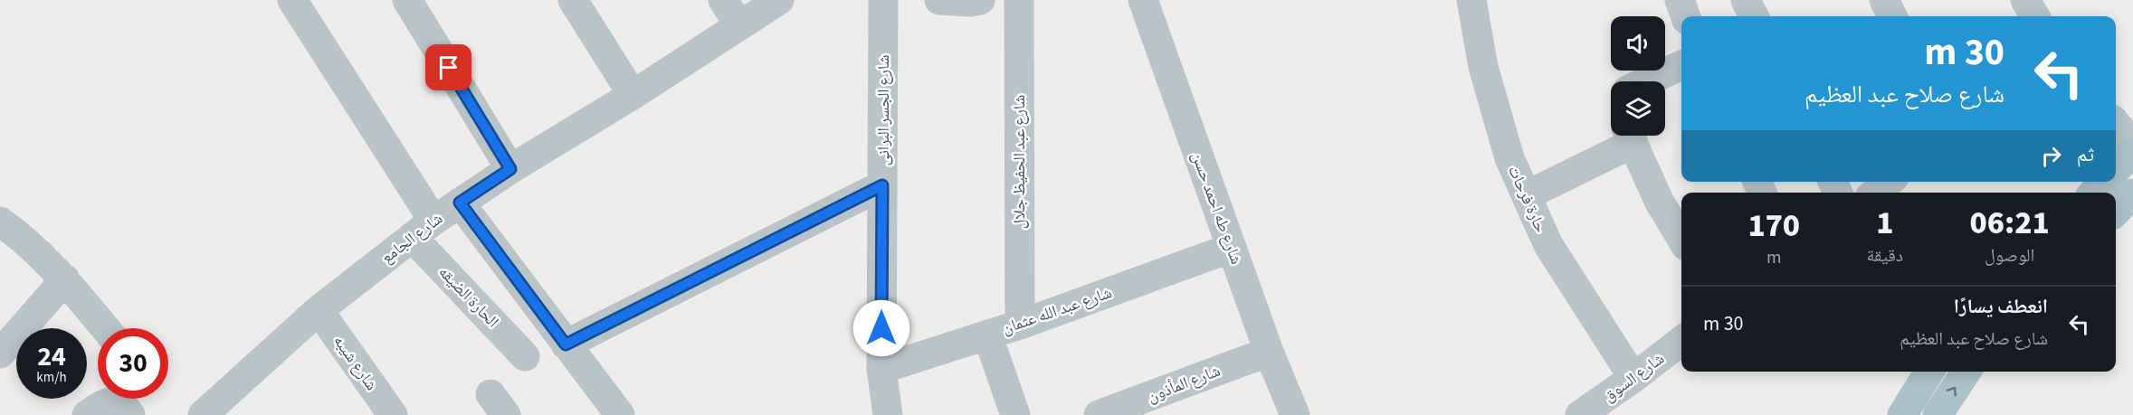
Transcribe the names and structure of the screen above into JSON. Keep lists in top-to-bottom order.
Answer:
{
  "streets": {
    "street": [
      "شارع الجسر البرانى",
      "شارع عبد الحفيظ جلال",
      "حارة فرحات",
      "شارع طه احمد حسن",
      "شارع الجامع",
      "الحارة الضيقه",
      "شارع عبد الله عثمان",
      "شارع شيبه",
      "شارع السوق",
      "شارع المأذون"
    ]
  },
  "crossings": [
    ["شارع الجسر البرانى", "شارع عبد الله عثمان"],
    ["شارع عبد الحفيظ جلال", "شارع عبد الله عثمان"],
    ["حارة فرحات", "شارع السوق"],
    ["شارع طه احمد حسن", "شارع عبد الله عثمان"],
    ["شارع طه احمد حسن", "شارع المأذون"],
    ["شارع الجامع", "الحارة الضيقه"],
    ["شارع الجامع", "شارع شيبه"]
  ],
  "page": {
    "turn": ["30 m", "شارع صلاح عبد العظيم"],
    "then": "ثم",
    "eta": [
      "06:21",
      "الوصول",
      "1",
      "دقيقة",
      "170",
      "m"
    ],
    "list": [
      {
        "name": "انعطف يسارًا",
        "note": "شارع صلاح عبد العظيم",
        "value": "30 m"
      }
    ],
    "speed": "24 km/h",
    "limit": "30"
  }
}
